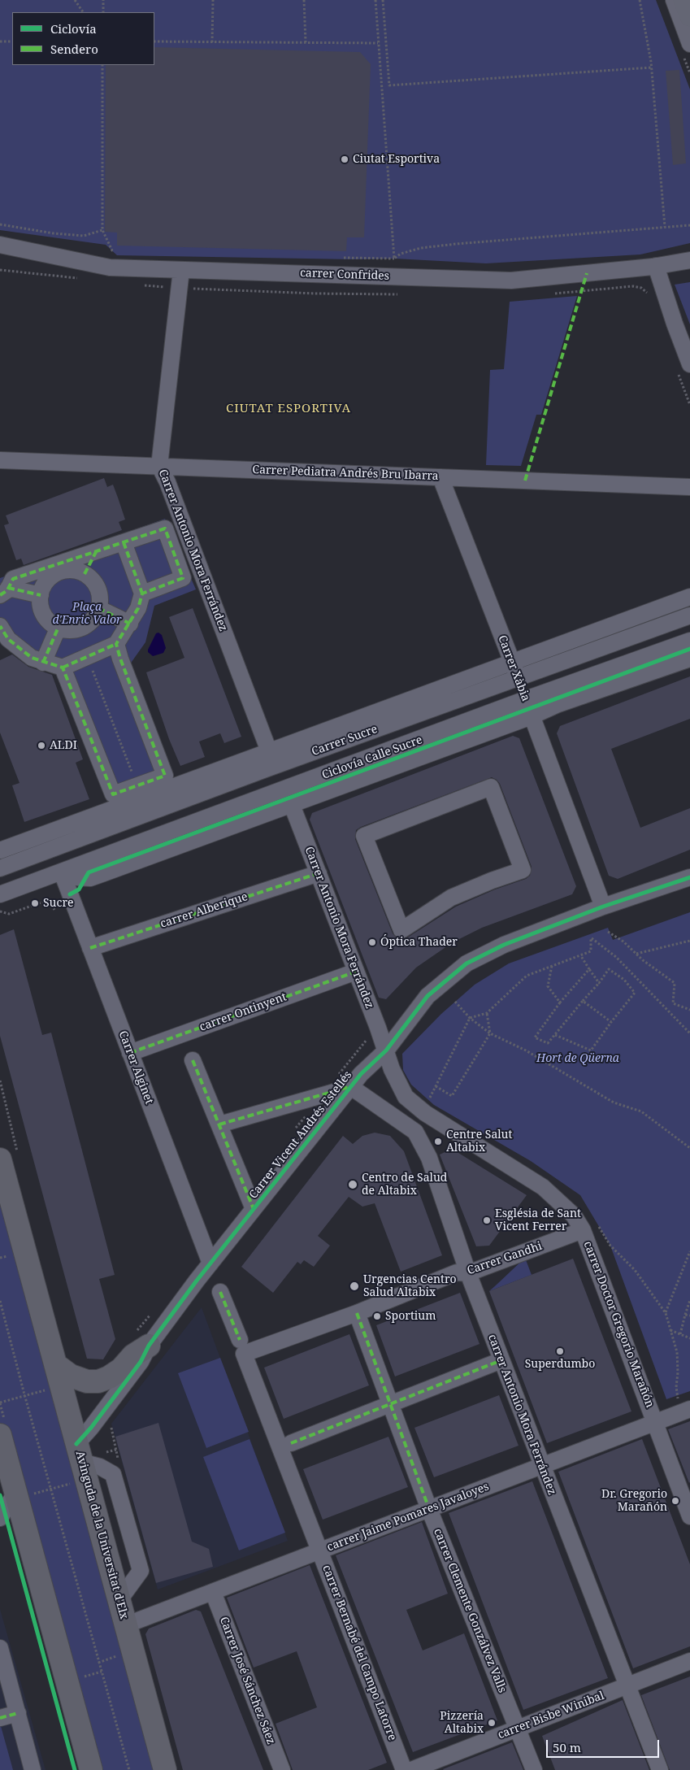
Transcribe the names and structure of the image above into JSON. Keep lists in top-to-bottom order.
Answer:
{
  "streets": {
    "highway": ["Avinguda de la Universitat d'Elx"],
    "street": [
      "carrer Confrides",
      "Carrer Pediatra Andrés Bru Ibarra",
      "Carrer Antonio Mora Ferrández",
      "Carrer Xàbia",
      "Carrer Sucre",
      "carrer Alberique",
      "carrer Ontinyent",
      "Carrer Alginet",
      "Carrer Vicent Andrés Estellés",
      "Carrer Gandhi",
      "carrer Doctor Gregorio Marañón",
      "carrer Antonio Mora Ferrández",
      "carrer Jaime Pomares Javaloyes",
      "carrer Clemente Gonzálvez Valls",
      "carrer Bernabé del Campo Latorre",
      "Carrer José Sánchez Sáez",
      "carrer Bisbe Winibal"
    ],
    "cycle path": ["Ciclovía Calle Sucre"]
  },
  "crossings": [
    ["carrer Confrides", "Carrer Antonio Mora Ferrández"],
    ["Carrer Pediatra Andrés Bru Ibarra", "Carrer Antonio Mora Ferrández"],
    ["Carrer Pediatra Andrés Bru Ibarra", "Carrer Xàbia"],
    ["Carrer Antonio Mora Ferrández", "Carrer Sucre"],
    ["Carrer Antonio Mora Ferrández", "carrer Alberique"],
    ["Carrer Antonio Mora Ferrández", "carrer Ontinyent"],
    ["Carrer Antonio Mora Ferrández", "Carrer Vicent Andrés Estellés"],
    ["Carrer Antonio Mora Ferrández", "carrer Doctor Gregorio Marañón"],
    ["Carrer Xàbia", "Carrer Sucre"],
    ["Carrer Xàbia", "Carrer Vicent Andrés Estellés"],
    ["Carrer Sucre", "Carrer Alginet"],
    ["carrer Alberique", "Carrer Alginet"],
    ["carrer Ontinyent", "Carrer Alginet"],
    ["Carrer Alginet", "Carrer Vicent Andrés Estellés"],
    ["Carrer Vicent Andrés Estellés", "carrer Doctor Gregorio Marañón"],
    ["Carrer Vicent Andrés Estellés", "carrer Antonio Mora Ferrández"],
    ["Carrer Vicent Andrés Estellés", "Avinguda de la Universitat d'Elx"],
    ["Carrer Gandhi", "carrer Doctor Gregorio Marañón"],
    ["Carrer Gandhi", "carrer Antonio Mora Ferrández"],
    ["Carrer Gandhi", "carrer Clemente Gonzálvez Valls"],
    ["Carrer Gandhi", "carrer Bernabé del Campo Latorre"],
    ["carrer Doctor Gregorio Marañón", "carrer Jaime Pomares Javaloyes"],
    ["carrer Antonio Mora Ferrández", "carrer Jaime Pomares Javaloyes"],
    ["carrer Antonio Mora Ferrández", "carrer Bisbe Winibal"],
    ["carrer Jaime Pomares Javaloyes", "Avinguda de la Universitat d'Elx"],
    ["carrer Jaime Pomares Javaloyes", "carrer Clemente Gonzálvez Valls"],
    ["carrer Jaime Pomares Javaloyes", "carrer Bernabé del Campo Latorre"],
    ["carrer Jaime Pomares Javaloyes", "Carrer José Sánchez Sáez"],
    ["carrer Clemente Gonzálvez Valls", "carrer Bisbe Winibal"]
  ],
  "districts": ["CIUTAT ESPORTIVA"],
  "parks": ["Plaça d'Enric Valor", "Hort de Qüerna"],
  "places": [
    "Ciutat Esportiva",
    "ALDI",
    "Sucre",
    "Óptica Thader",
    "Centre Salut Altabix",
    "Centro de Salud de Altabix",
    "Església de Sant Vicent Ferrer",
    "Urgencias Centro Salud Altabix",
    "Sportium",
    "Superdumbo",
    "Dr. Gregorio Marañón",
    "Pizzería Altabix"
  ],
  "legend": ["Ciclovía", "Sendero"],
  "scale_bar": "50 m"
}
